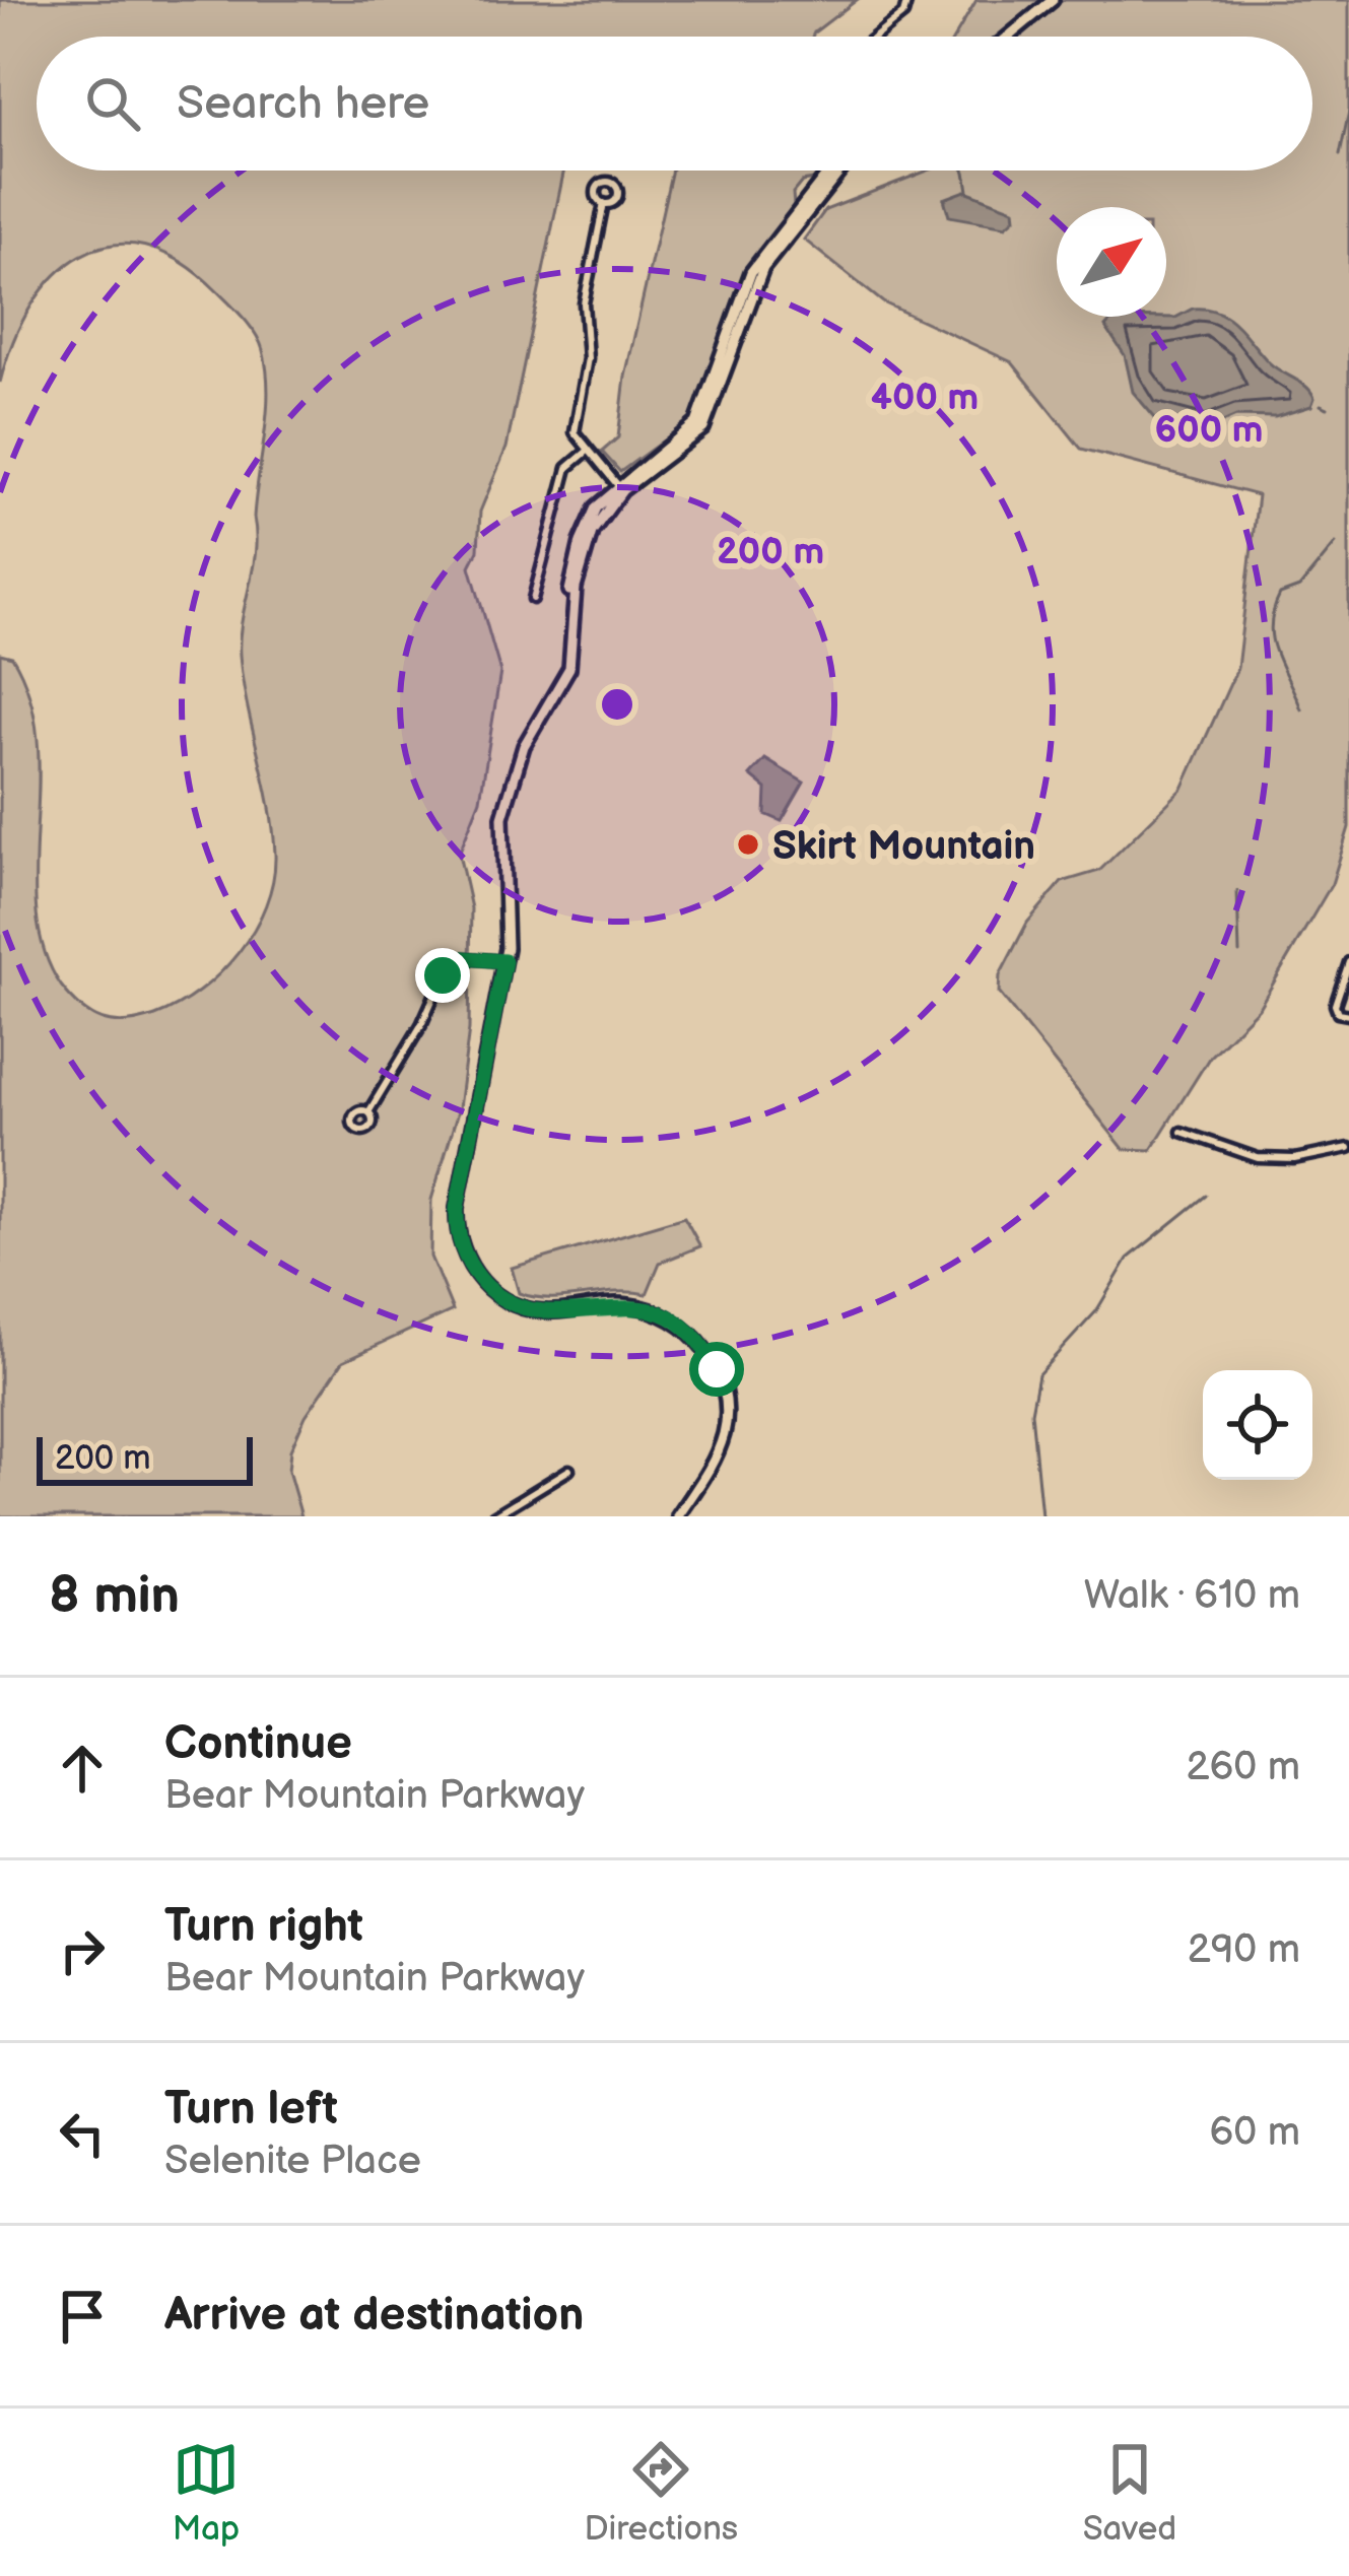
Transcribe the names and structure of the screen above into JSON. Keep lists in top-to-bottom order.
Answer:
{
  "places": ["Skirt Mountain"],
  "scale_bar": "200 m",
  "north": "top right",
  "page": {
    "search": "Search here",
    "scale": "200 m",
    "heading": ["8 min", "Walk · 610 m"],
    "list": [
      ["Continue", "Bear Mountain Parkway", "260 m"],
      ["Turn right", "Bear Mountain Parkway", "290 m"],
      ["Turn left", "Selenite Place", "60 m"],
      "Arrive at destination"
    ],
    "nav": ["Map", "Directions", "Saved"]
  },
  "rings": ["400 m", "600 m", "200 m"]
}
